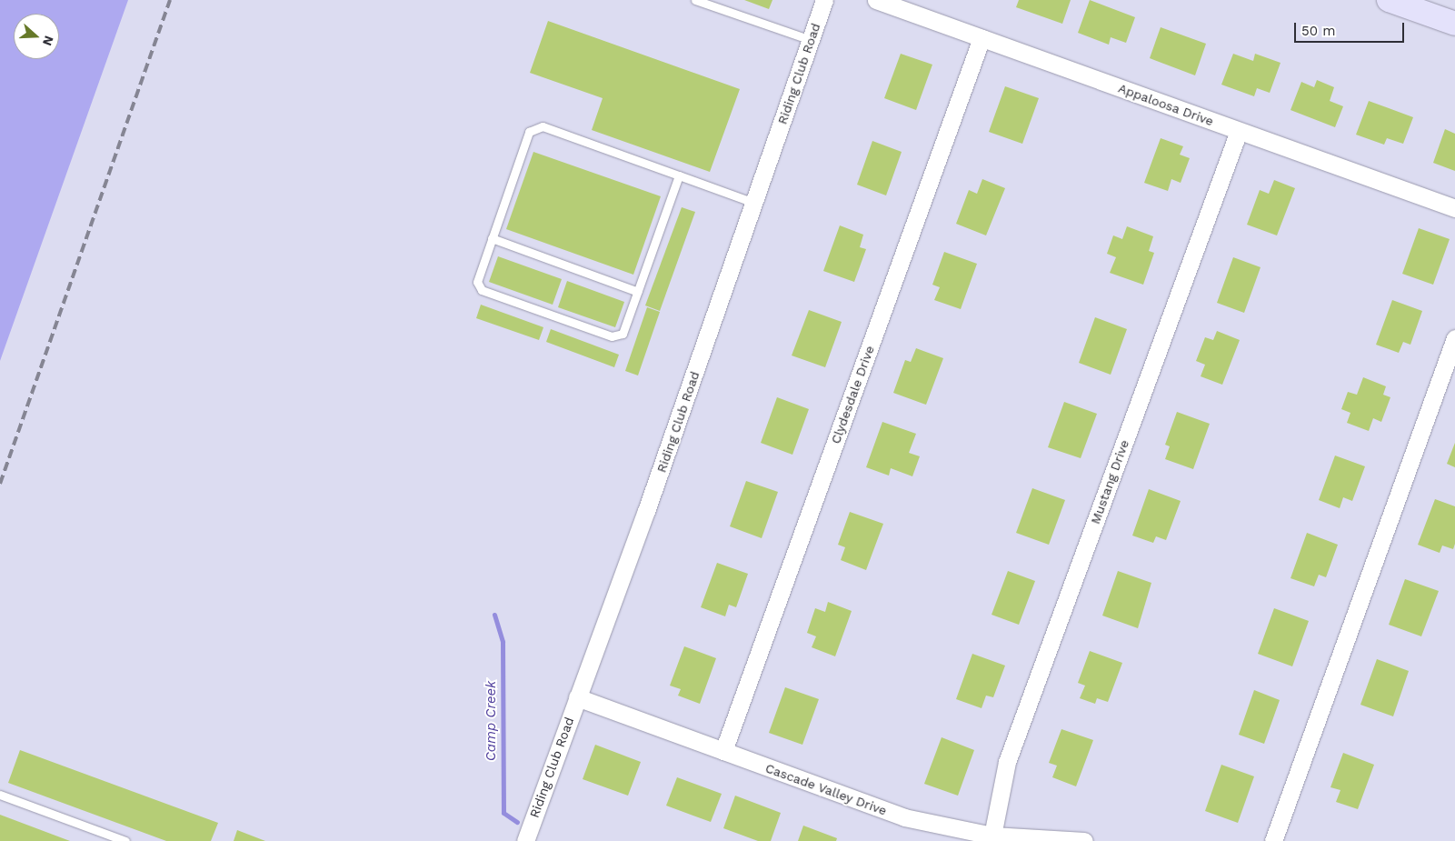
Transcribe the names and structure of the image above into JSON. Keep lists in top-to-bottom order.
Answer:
{
  "streets": {
    "street": [
      "Riding Club Road",
      "Appaloosa Drive",
      "Clydesdale Drive",
      "Mustang Drive",
      "Cascade Valley Drive"
    ]
  },
  "crossings": [
    ["Riding Club Road", "Cascade Valley Drive"],
    ["Appaloosa Drive", "Clydesdale Drive"],
    ["Appaloosa Drive", "Mustang Drive"],
    ["Clydesdale Drive", "Cascade Valley Drive"],
    ["Mustang Drive", "Cascade Valley Drive"]
  ],
  "water": ["Camp Creek"],
  "scale_bar": "50 m",
  "north": "right"
}
